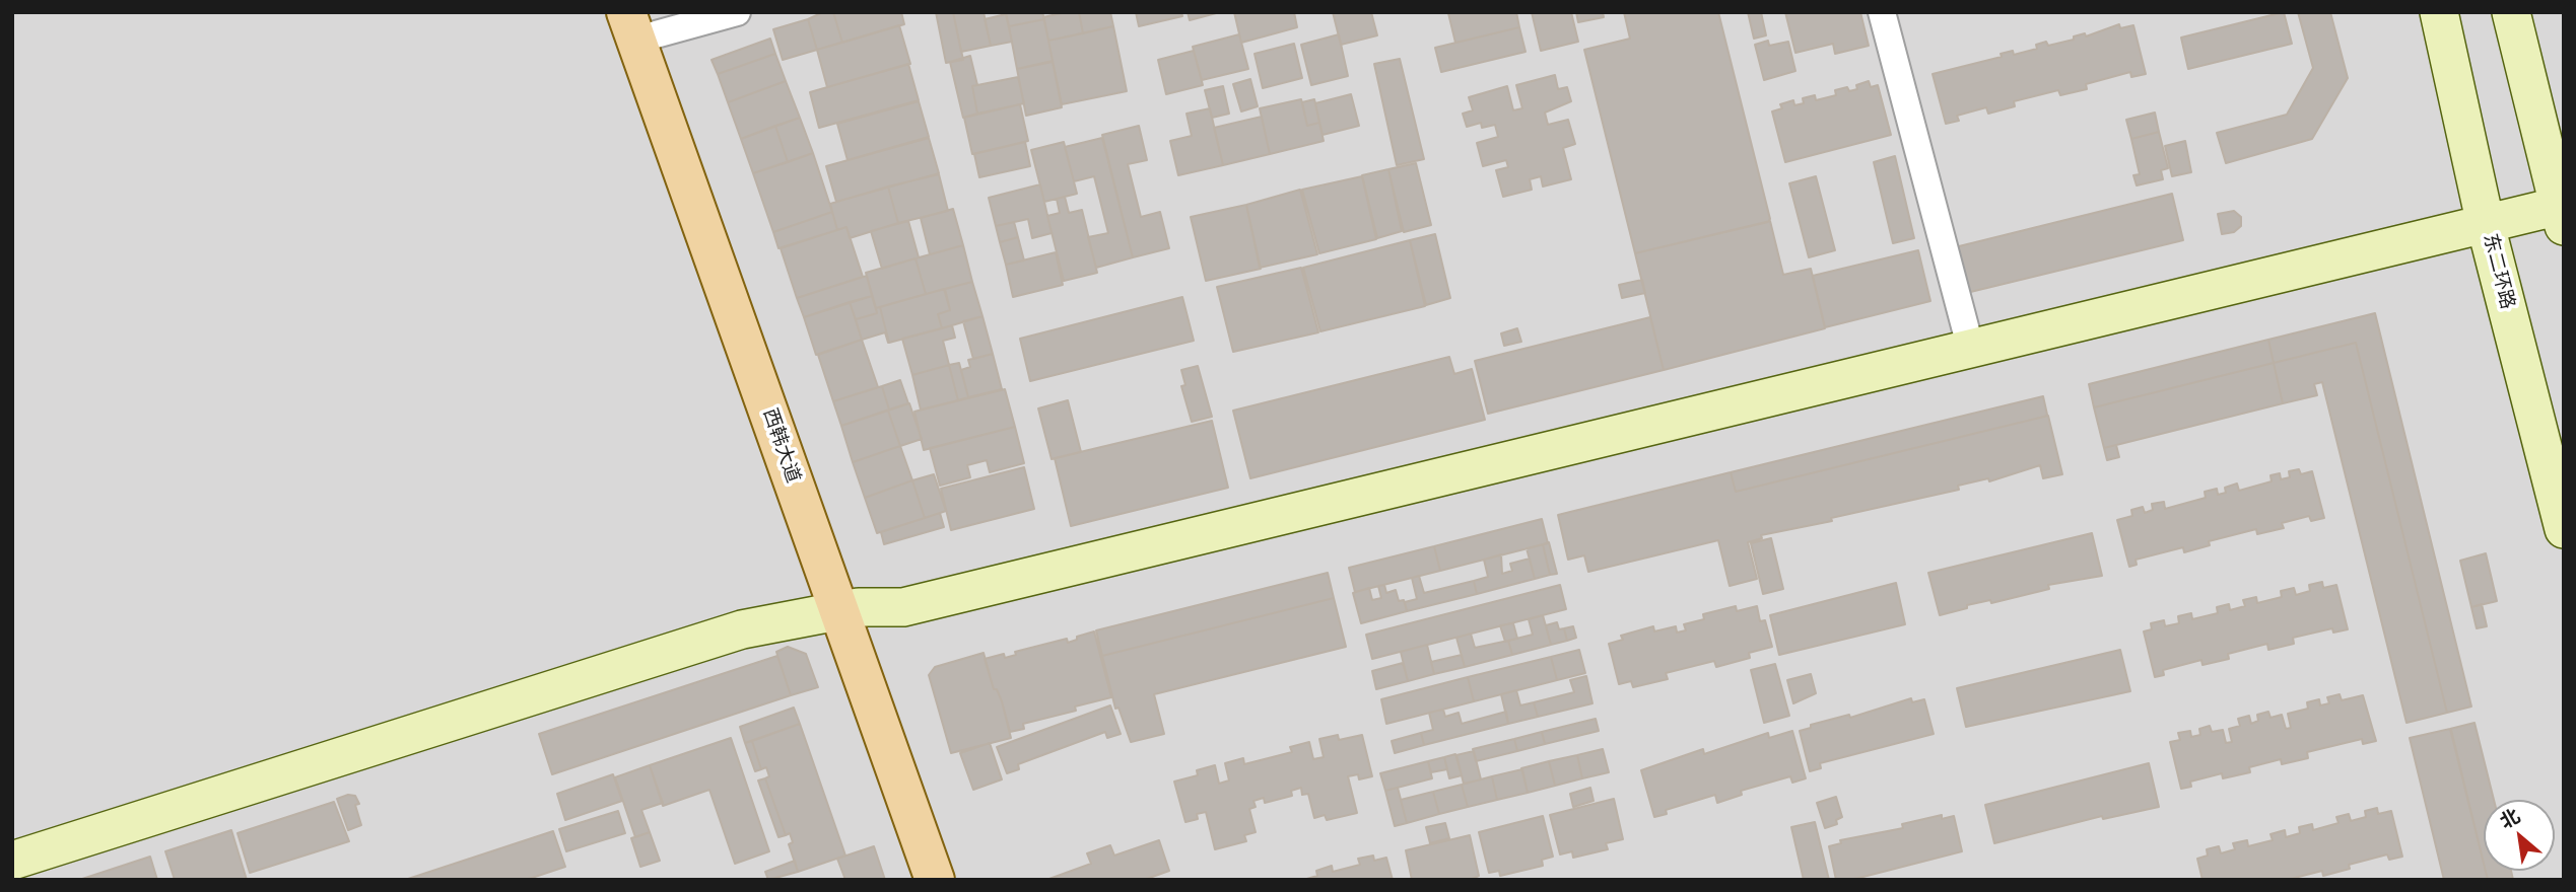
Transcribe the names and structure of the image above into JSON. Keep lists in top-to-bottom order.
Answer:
{
  "streets": {
    "main road": ["西韩大道"],
    "street": ["东二环路"]
  },
  "north": "top left"
}
